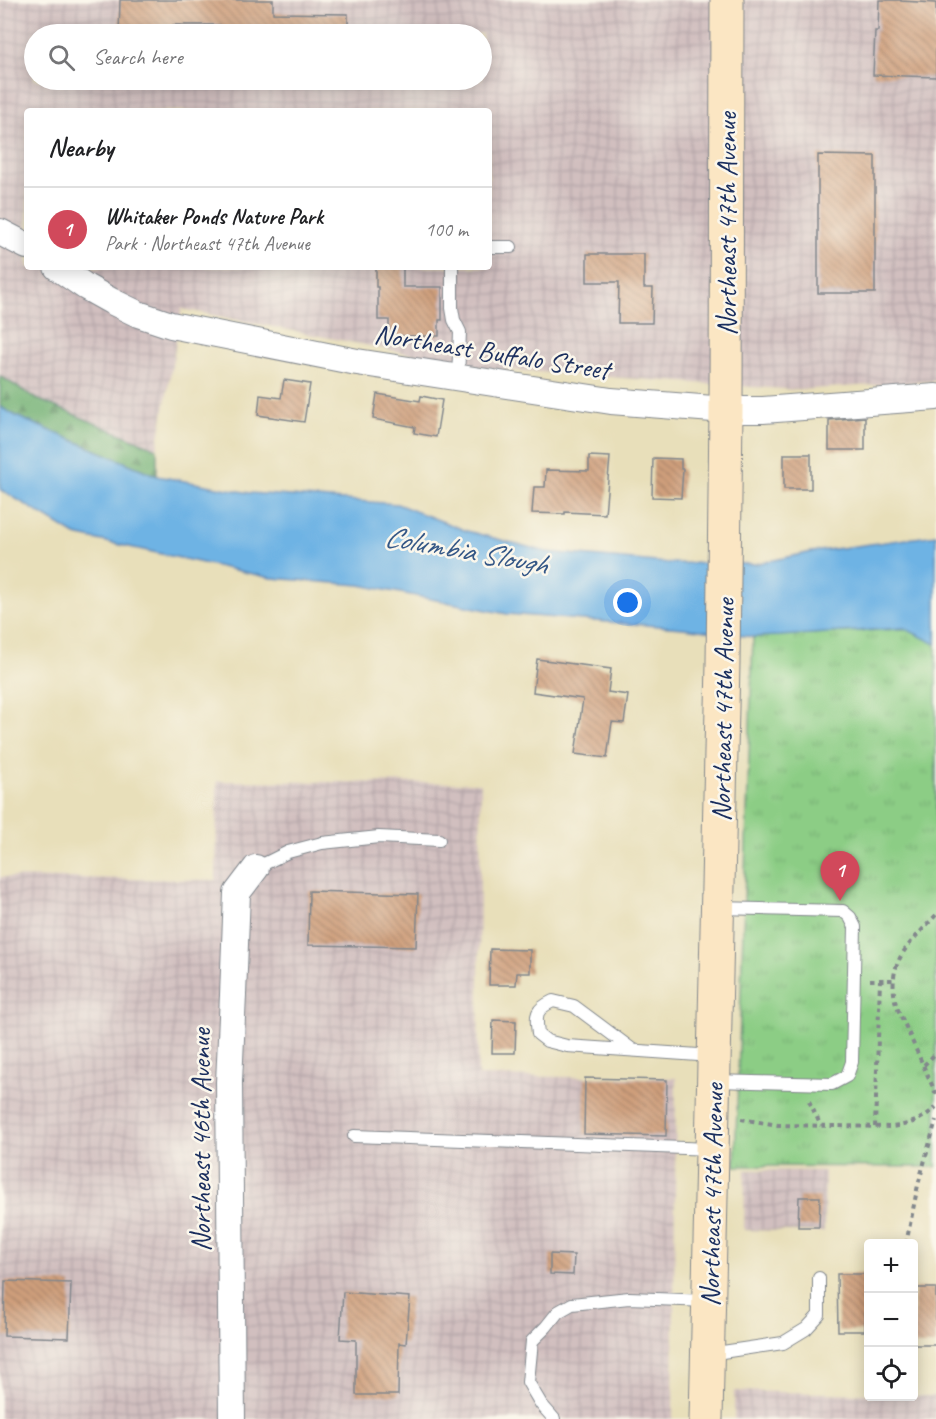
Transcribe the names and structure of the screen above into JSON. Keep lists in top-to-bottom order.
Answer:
{
  "streets": {
    "street": ["Northeast 47th Avenue", "Northeast Buffalo Street", "Northeast 46th Avenue"]
  },
  "crossings": [
    ["Northeast 47th Avenue", "Northeast Buffalo Street"]
  ],
  "water": ["Columbia Slough"],
  "page": {
    "search": "Search here",
    "heading": "Nearby",
    "list": [
      {
        "mark": "1",
        "name": "Whitaker Ponds Nature Park",
        "note": "Park · Northeast 47th Avenue",
        "value": "100 m"
      }
    ],
    "pins": "1",
    "map_buttons": ["+", "−"]
  }
}
